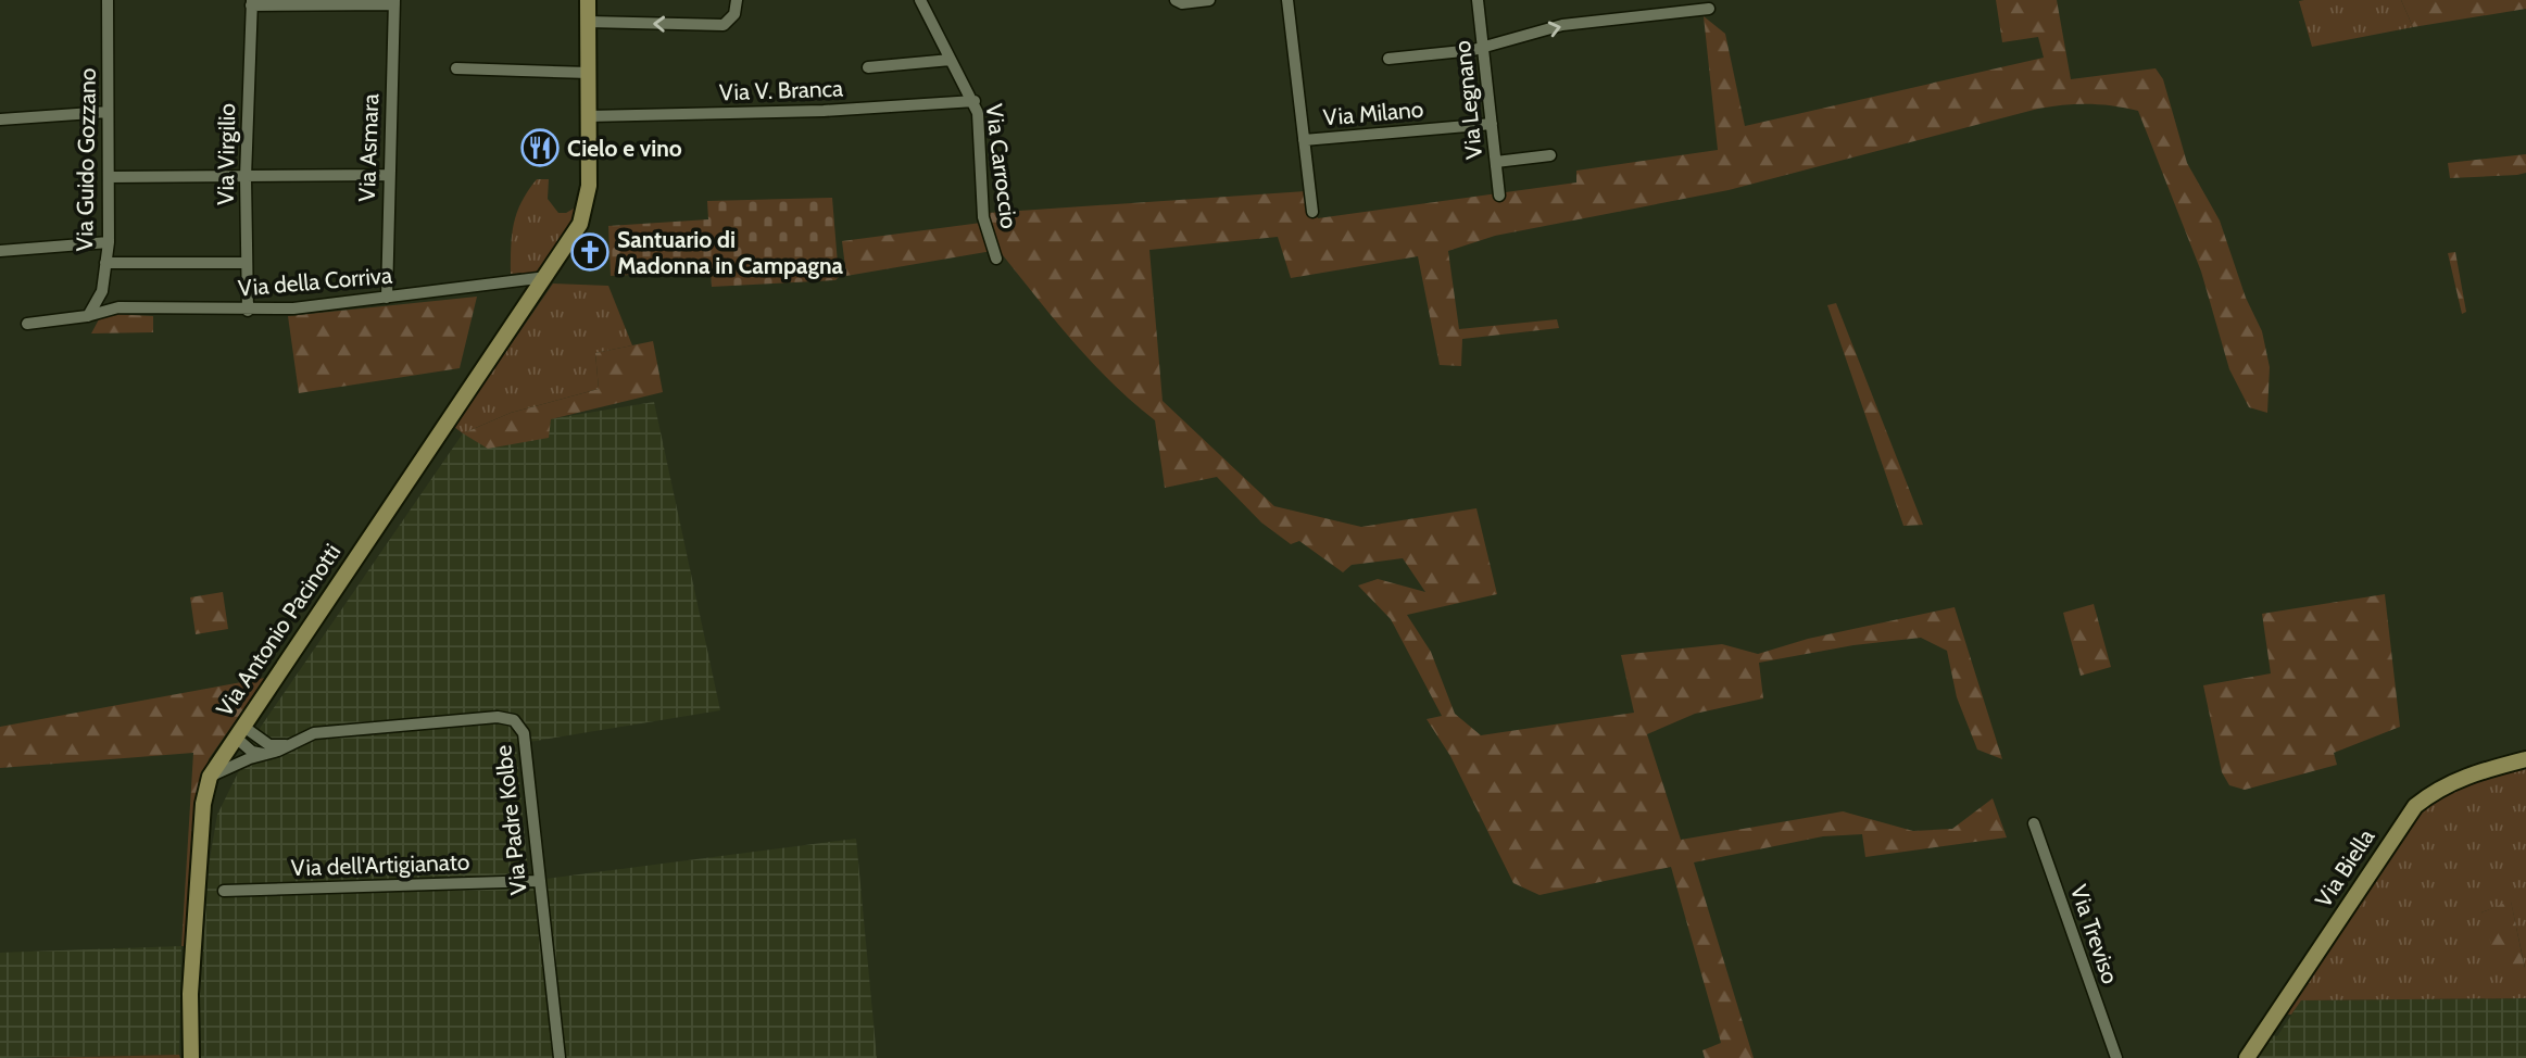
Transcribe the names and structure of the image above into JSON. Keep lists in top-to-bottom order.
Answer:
{
  "streets": {
    "street": [
      "Via V. Branca",
      "Via Legnano",
      "Via Milano",
      "Via Asmara",
      "Via Virgilio",
      "Via Guido Gozzano",
      "Via Carroccio",
      "Via della Corriva",
      "Via Antonio Pacinotti",
      "Via Padre Kolbe",
      "Via dell'Artigianato",
      "Via Biella",
      "Via Treviso"
    ]
  },
  "crossings": [
    ["Via V. Branca", "Via Carroccio"],
    ["Via V. Branca", "Via Antonio Pacinotti"],
    ["Via Legnano", "Via Milano"],
    ["Via Asmara", "Via della Corriva"],
    ["Via Virgilio", "Via della Corriva"],
    ["Via Guido Gozzano", "Via della Corriva"],
    ["Via della Corriva", "Via Antonio Pacinotti"],
    ["Via Antonio Pacinotti", "Via Padre Kolbe"],
    ["Via Padre Kolbe", "Via dell'Artigianato"]
  ],
  "places": {
    "restaurant": ["Cielo e vino"],
    "church": ["Santuario di Madonna in Campagna"]
  }
}
